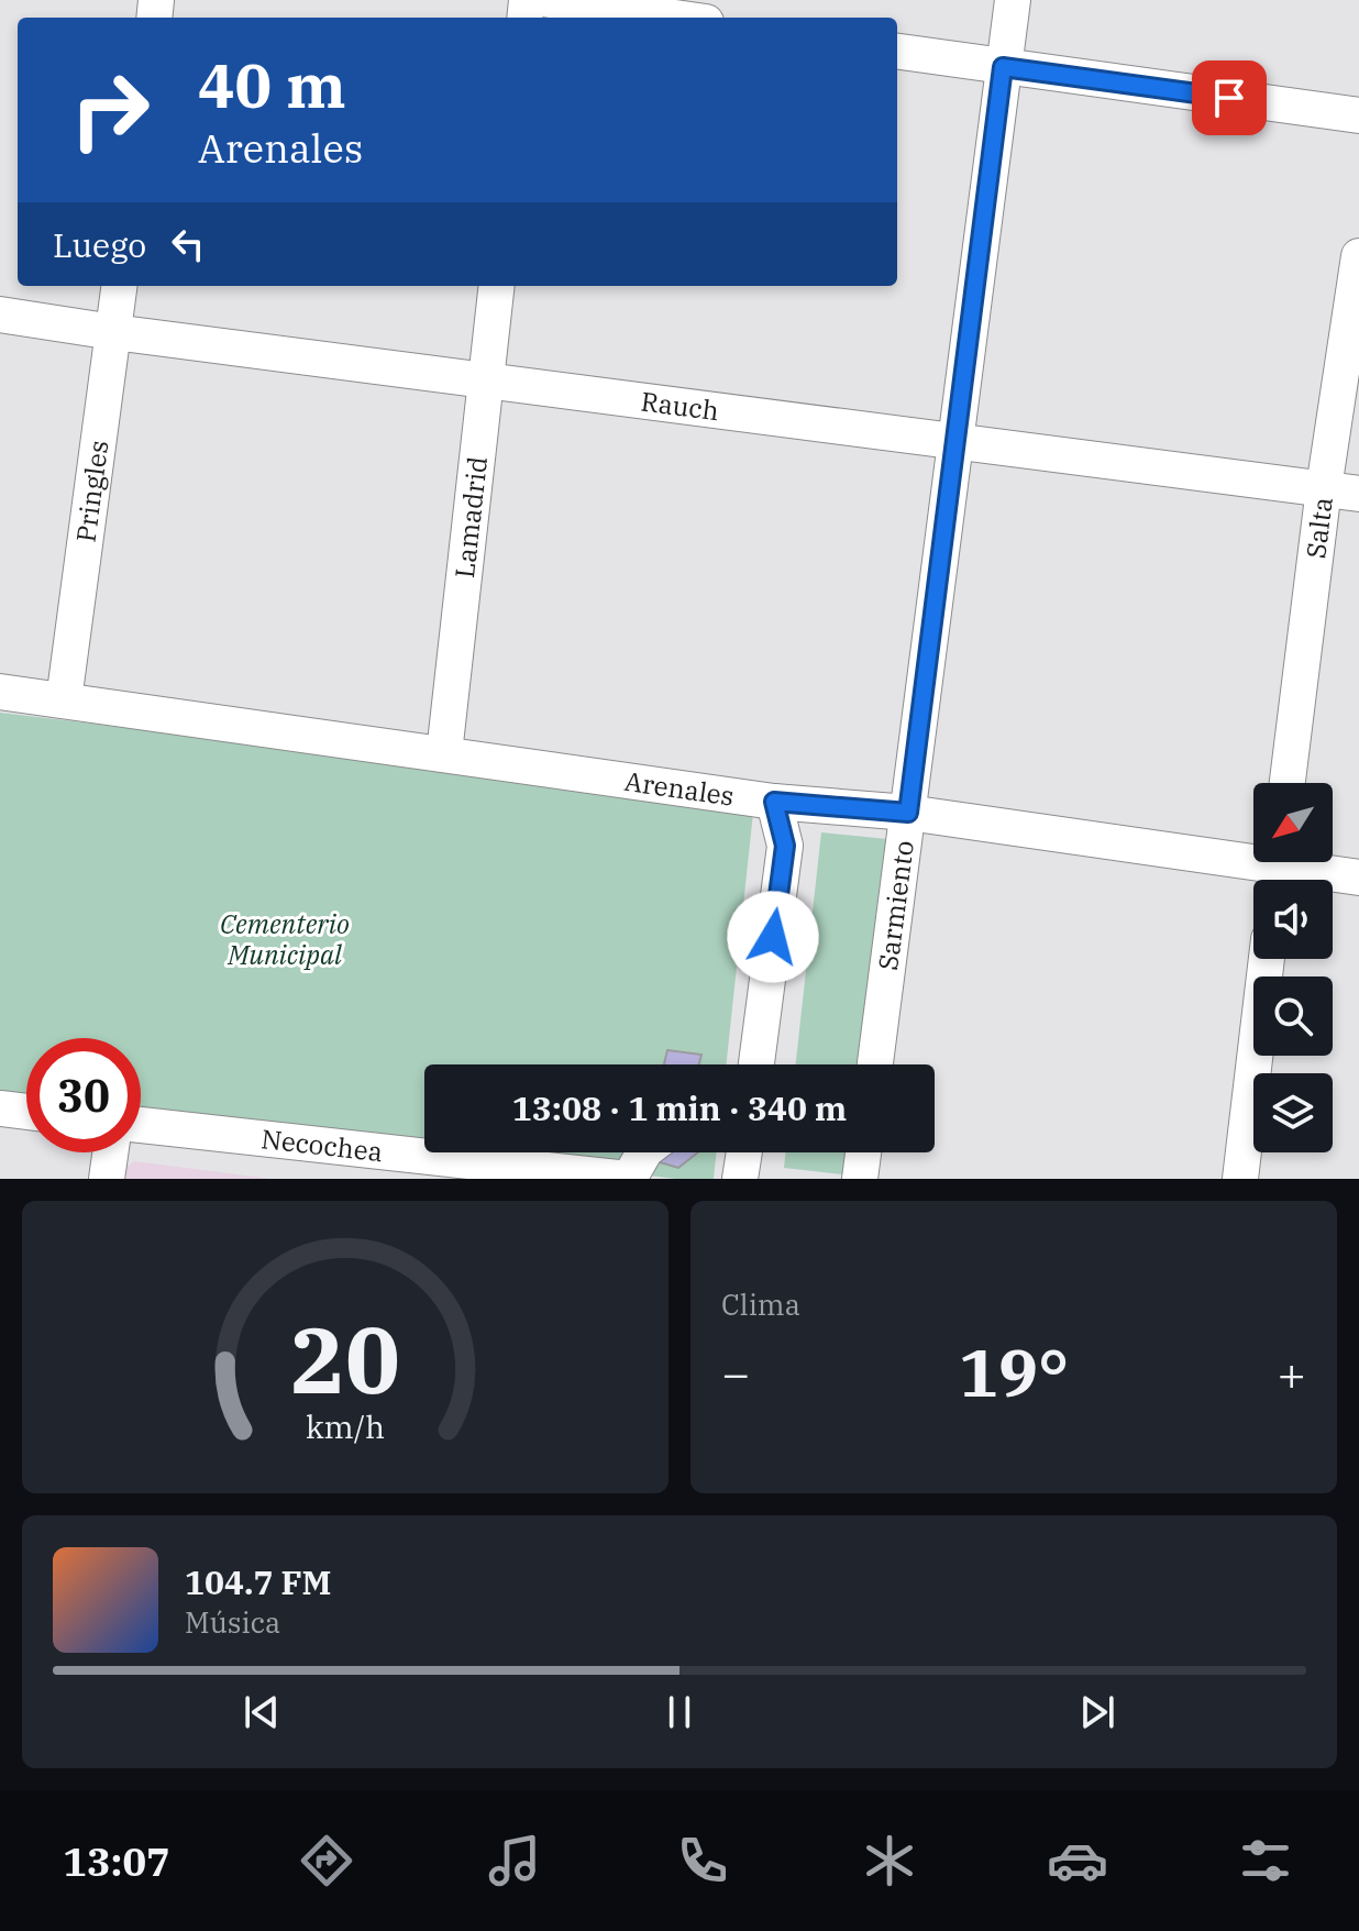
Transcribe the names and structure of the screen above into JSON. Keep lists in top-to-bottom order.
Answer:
{
  "streets": {
    "street": [
      "Rauch",
      "Pringles",
      "Lamadrid",
      "Salta",
      "Arenales",
      "Sarmiento",
      "Necochea"
    ]
  },
  "crossings": [
    ["Rauch", "Pringles"],
    ["Rauch", "Lamadrid"],
    ["Rauch", "Salta"],
    ["Rauch", "Sarmiento"],
    ["Pringles", "Arenales"],
    ["Lamadrid", "Arenales"],
    ["Arenales", "Sarmiento"]
  ],
  "parks": ["Cementerio Municipal"],
  "north": "bottom left",
  "page": {
    "turn": ["40 m", "Arenales"],
    "then": "Luego",
    "limit": "30",
    "trip": "13:08 · 1 min · 340 m",
    "tile": "Clima",
    "heat": ["−", "19°", "+"],
    "song": ["104.7 FM", "Música"],
    "tabs": "13:07",
    "gauge": ["20", "km/h"]
  }
}
